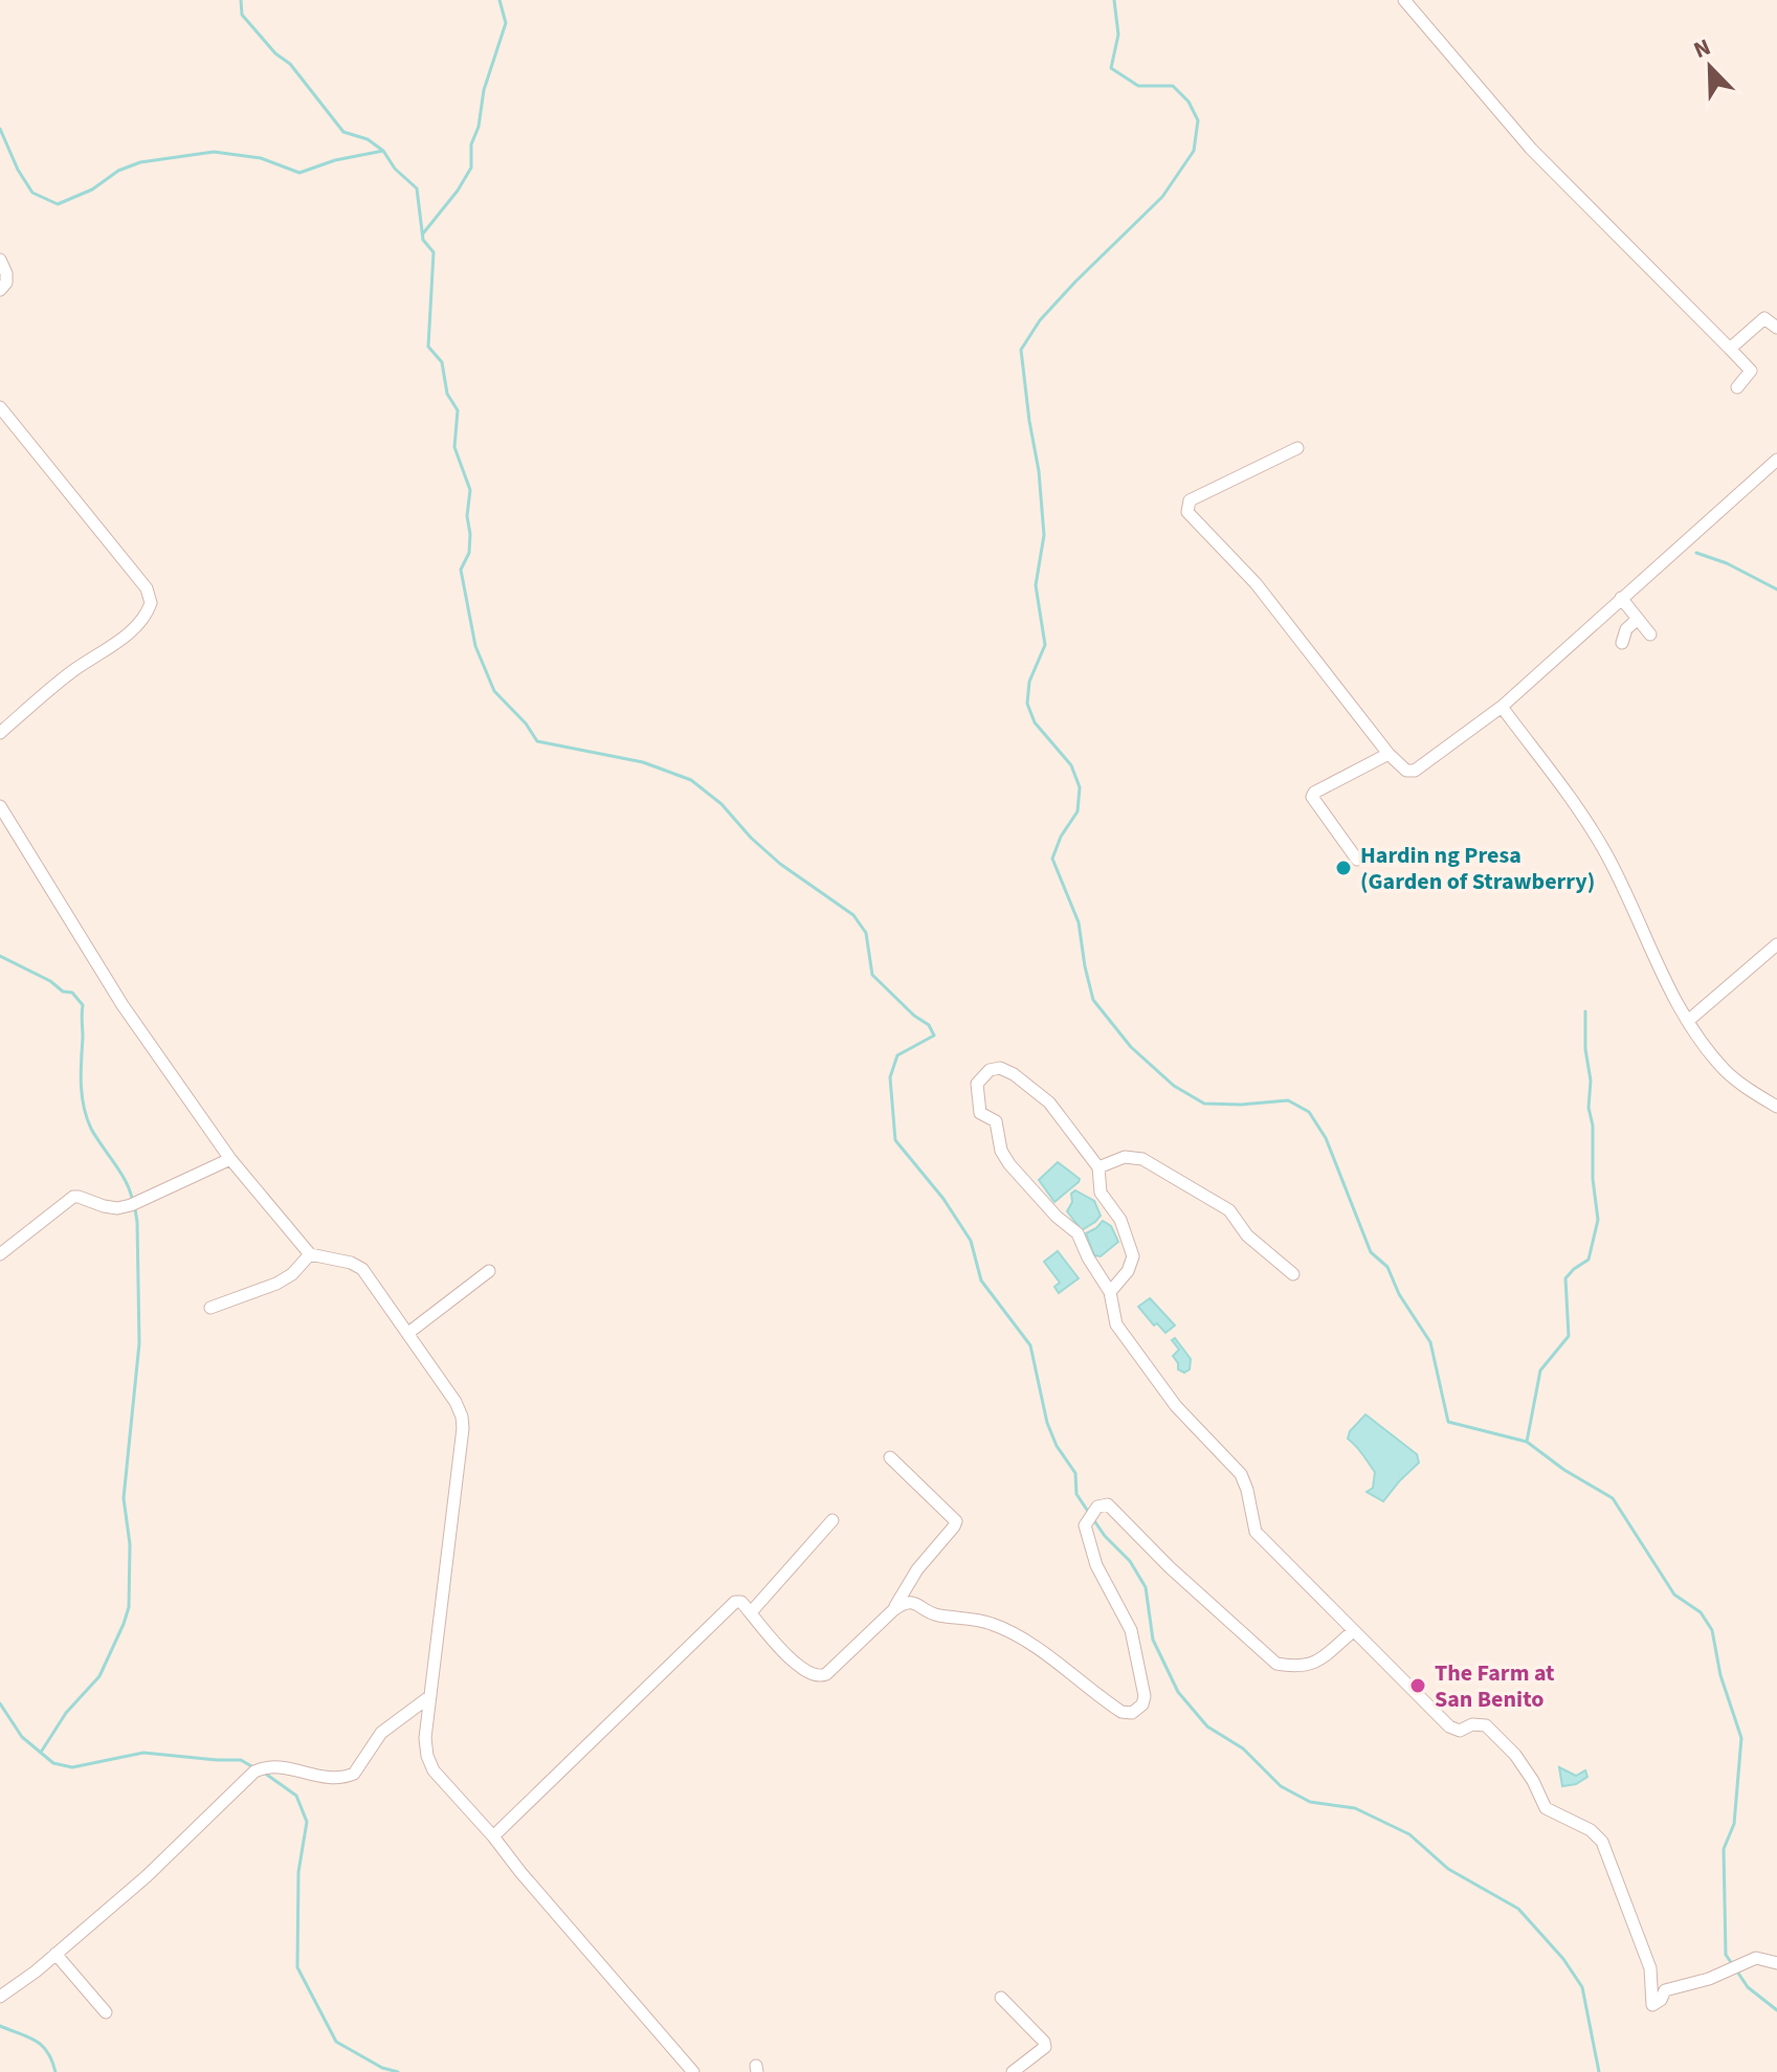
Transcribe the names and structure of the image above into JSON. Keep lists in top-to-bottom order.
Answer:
{
  "places": ["Hardin ng Presa (Garden of Strawberry)", "The Farm at San Benito"],
  "north": "top left"
}
